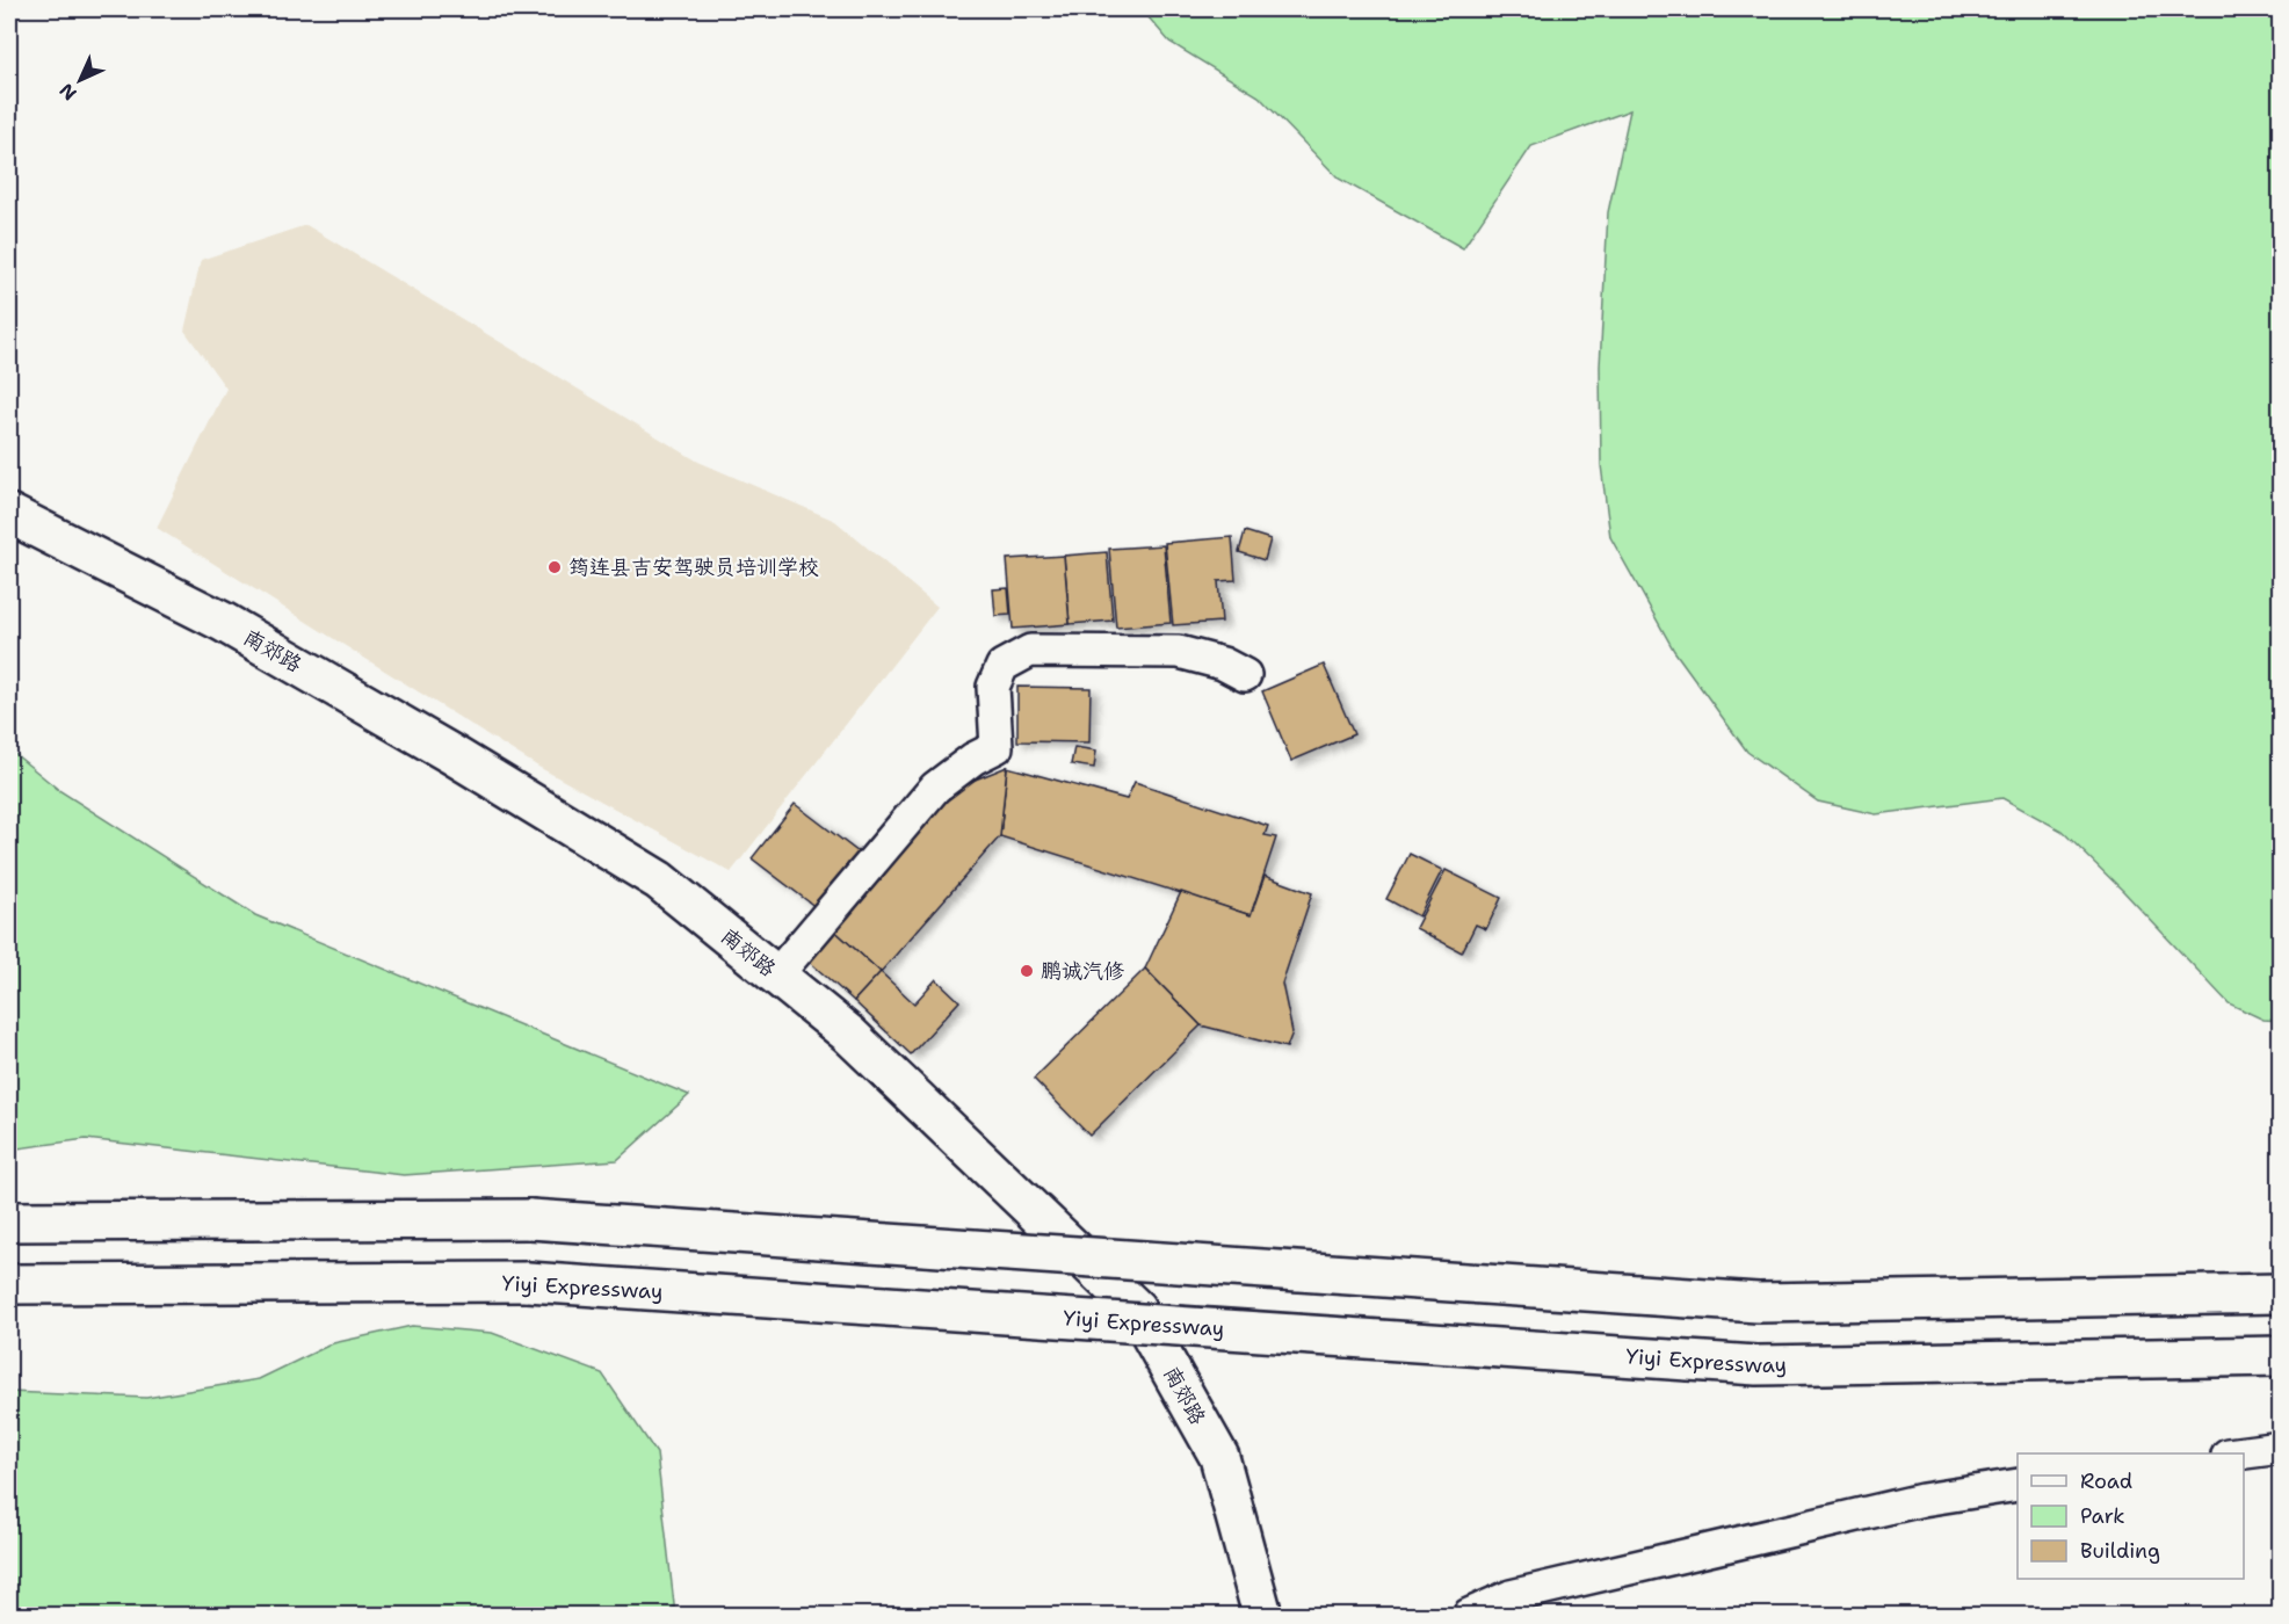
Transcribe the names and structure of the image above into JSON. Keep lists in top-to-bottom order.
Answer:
{
  "streets": {
    "main road": ["南郊路", "Yiyi Expressway"]
  },
  "places": ["筠连县吉安驾驶员培训学校", "鹏诚汽修"],
  "legend": ["Road", "Park", "Building"],
  "north": "bottom left"
}
